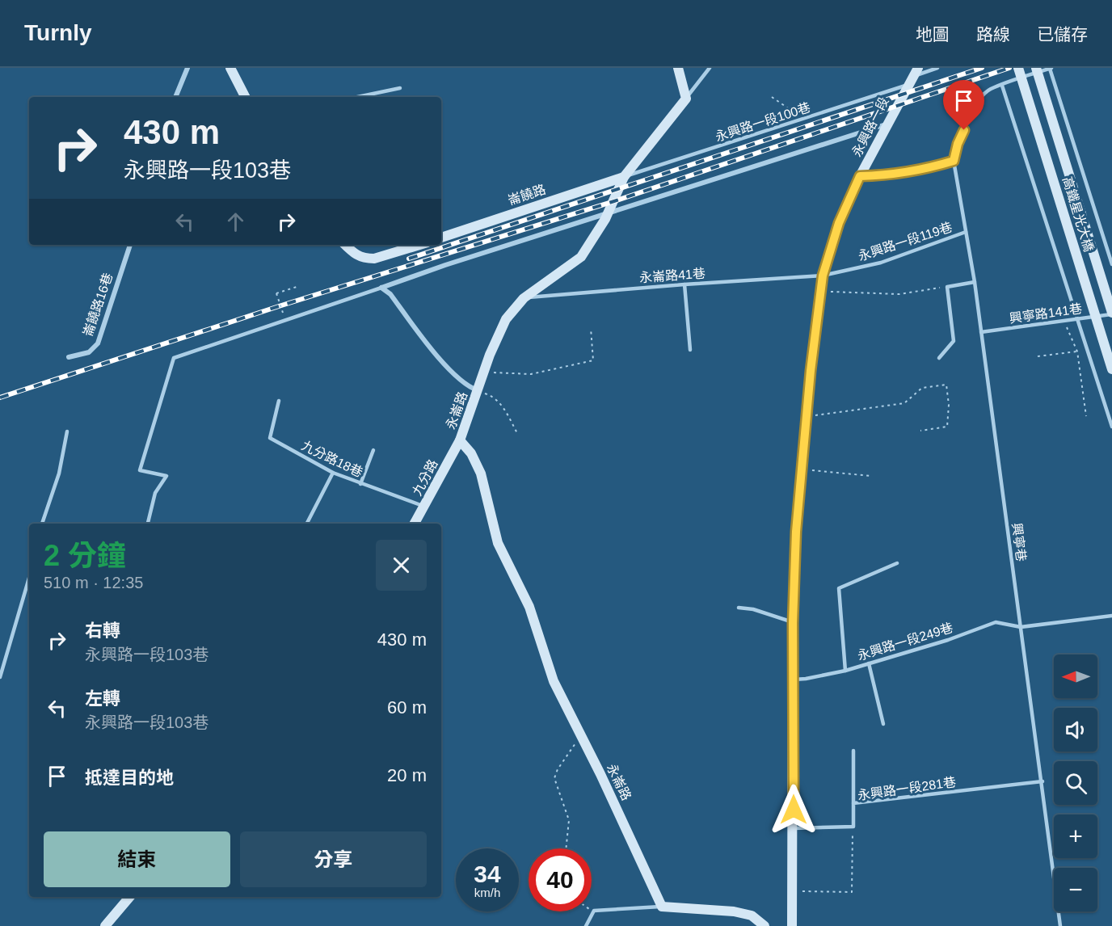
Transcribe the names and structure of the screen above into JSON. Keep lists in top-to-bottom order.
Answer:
{
  "streets": {
    "street": [
      "永興路一段",
      "崙饒路",
      "高鐵星光大橋",
      "崙饒路16巷",
      "永崙路",
      "九分路"
    ],
    "lane": [
      "永興路一段100巷",
      "永興路一段119巷",
      "永崙路41巷",
      "興寧路141巷",
      "九分路18巷",
      "興寧巷",
      "永興路一段249巷",
      "永興路一段281巷"
    ]
  },
  "crossings": [
    ["永興路一段100巷", "永興路一段"],
    ["永興路一段100巷", "崙饒路"],
    ["永興路一段", "永興路一段119巷"],
    ["永興路一段", "永崙路41巷"],
    ["永興路一段", "永興路一段249巷"],
    ["高鐵星光大橋", "興寧路141巷"],
    ["永興路一段119巷", "永崙路41巷"],
    ["永興路一段119巷", "興寧巷"],
    ["興寧路141巷", "興寧巷"],
    ["永崙路", "九分路"],
    ["九分路18巷", "九分路"],
    ["興寧巷", "永興路一段249巷"],
    ["興寧巷", "永興路一段281巷"]
  ],
  "north": "left",
  "page": {
    "header": "Turnly",
    "nav": ["地圖", "路線", "已儲存"],
    "turn": ["430 m", "永興路一段103巷"],
    "heading": ["2 分鐘", "510 m · 12:35"],
    "list": [
      {
        "name": "右轉",
        "note": "永興路一段103巷",
        "value": "430 m"
      },
      {
        "name": "左轉",
        "note": "永興路一段103巷",
        "value": "60 m"
      },
      {
        "name": "抵達目的地",
        "value": "20 m"
      }
    ],
    "map_buttons": ["+", "−"],
    "buttons": ["結束", "分享"],
    "speed": "34 km/h",
    "limit": "40"
  }
}
